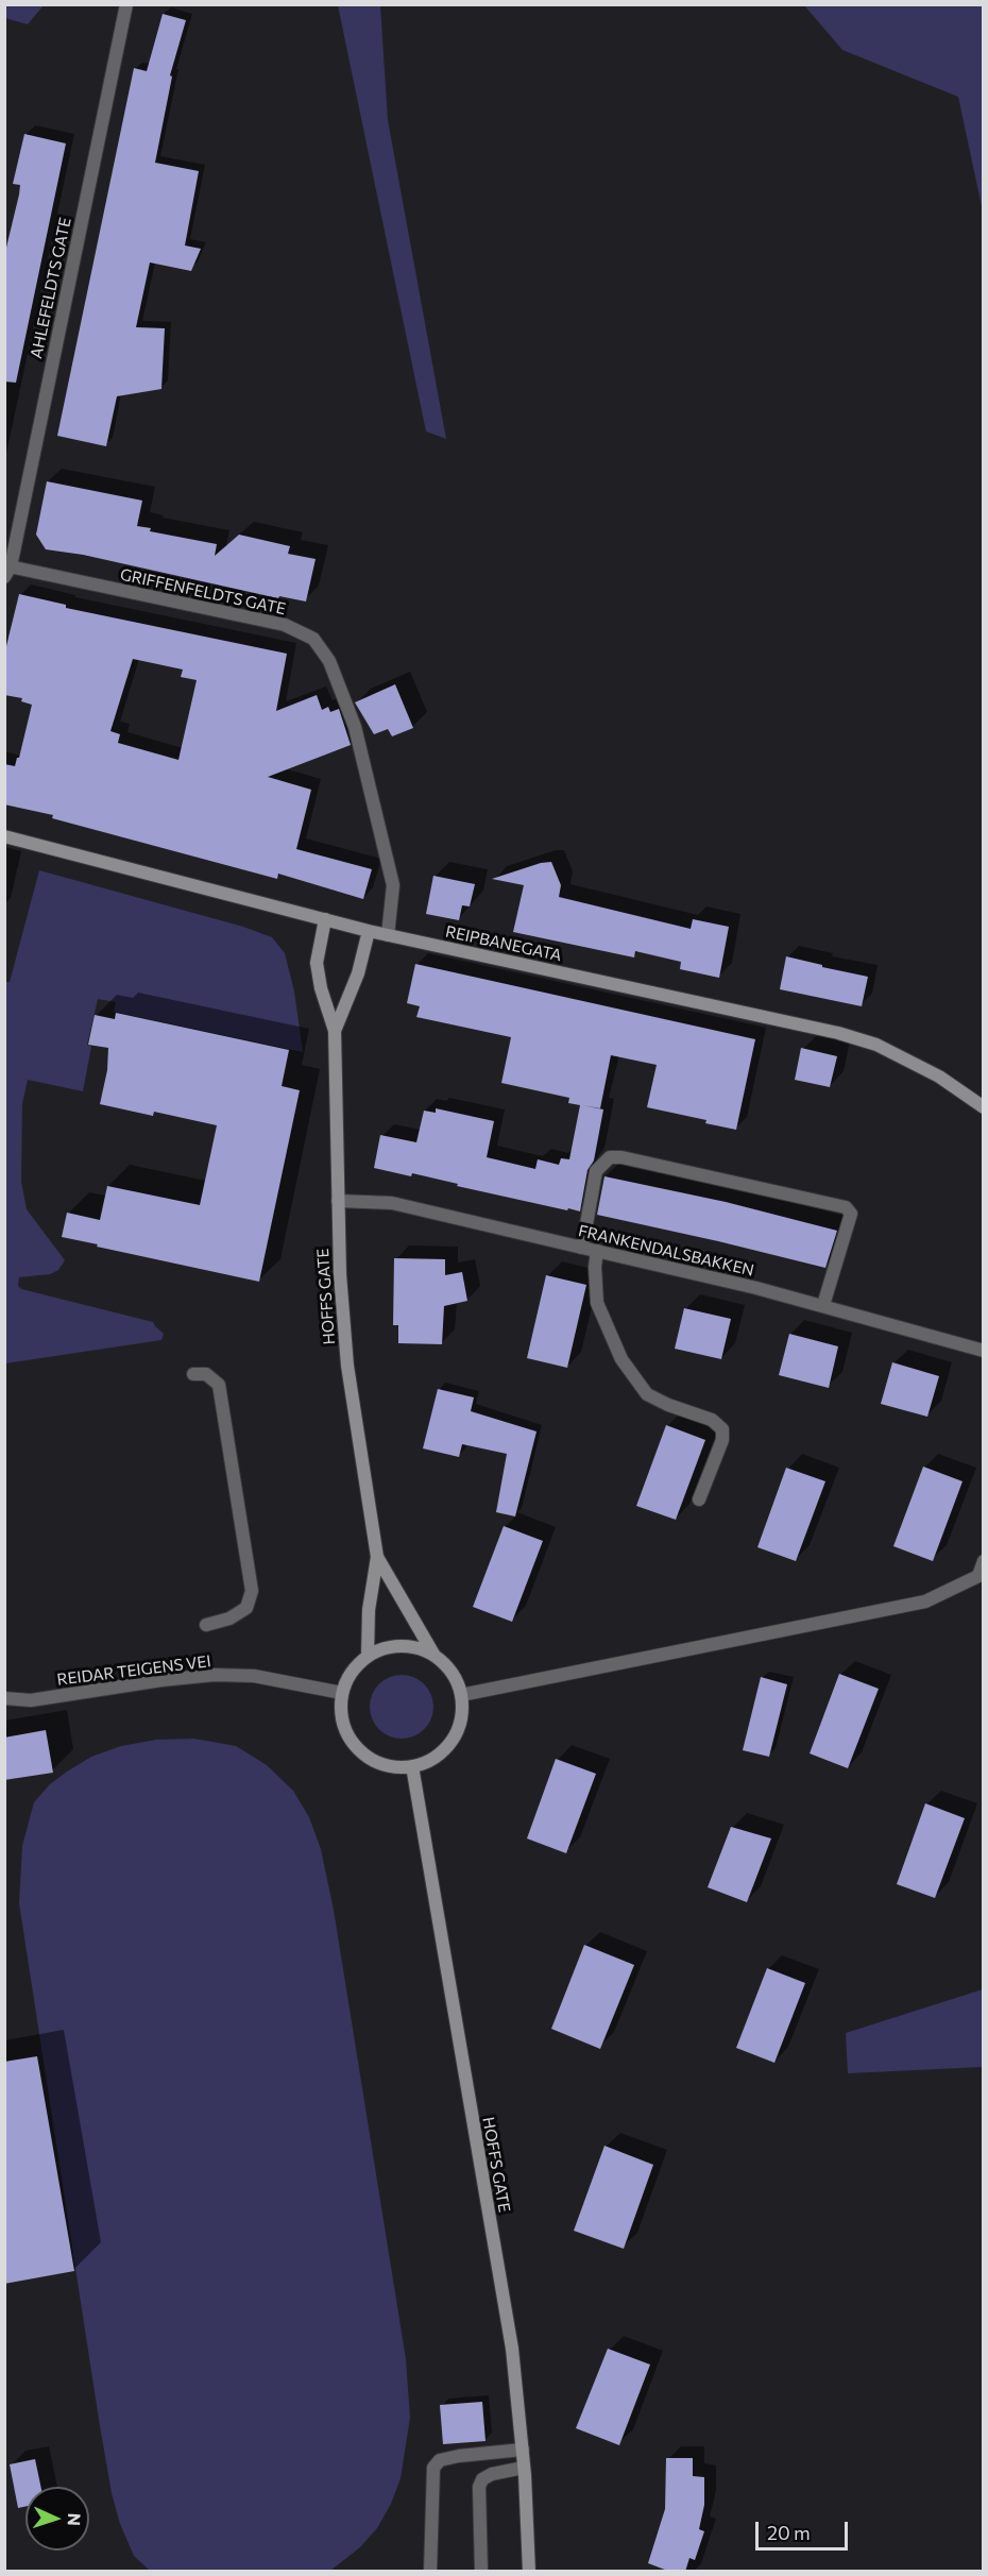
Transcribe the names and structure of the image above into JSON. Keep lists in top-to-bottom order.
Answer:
{
  "streets": {
    "main road": ["REIPBANEGATA", "HOFFS GATE"],
    "street": [
      "AHLEFELDTS GATE",
      "GRIFFENFELDTS GATE",
      "FRANKENDALSBAKKEN",
      "REIDAR TEIGENS VEI"
    ]
  },
  "crossings": [
    ["AHLEFELDTS GATE", "GRIFFENFELDTS GATE"],
    ["GRIFFENFELDTS GATE", "REIPBANEGATA"],
    ["REIPBANEGATA", "HOFFS GATE"],
    ["FRANKENDALSBAKKEN", "HOFFS GATE"],
    ["HOFFS GATE", "REIDAR TEIGENS VEI"]
  ],
  "scale_bar": "20 m",
  "north": "right"
}
